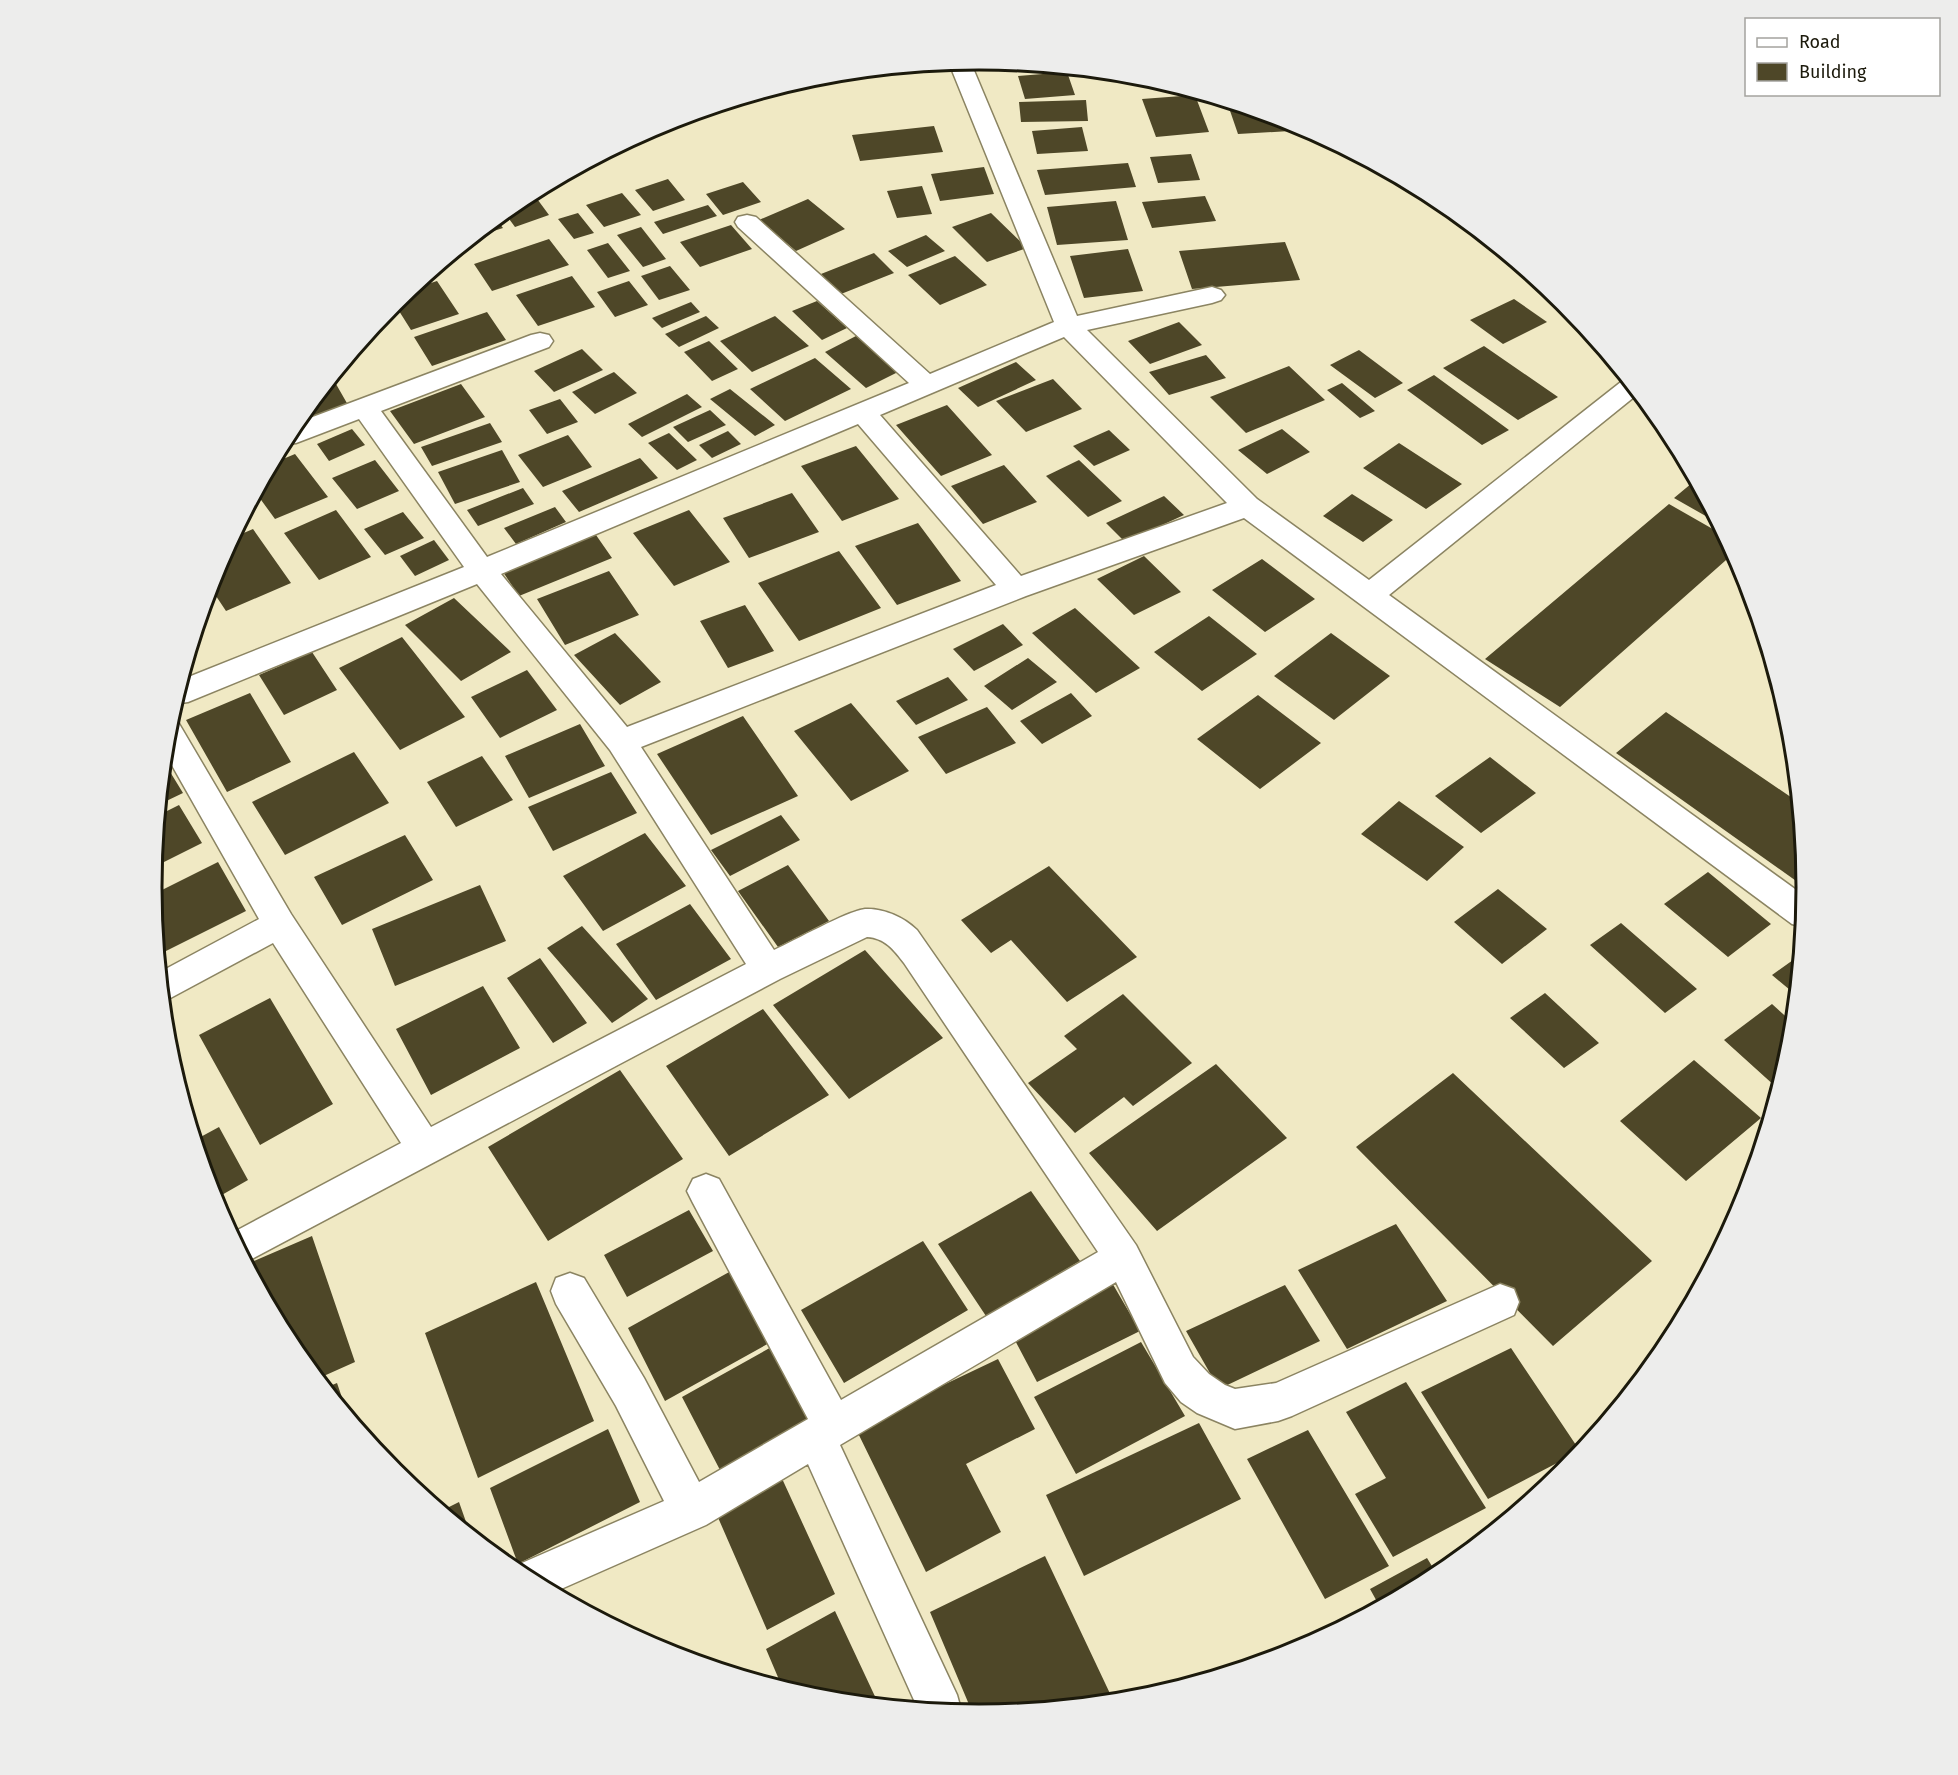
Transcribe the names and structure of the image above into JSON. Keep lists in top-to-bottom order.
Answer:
{
  "legend": ["Road", "Building"]
}
